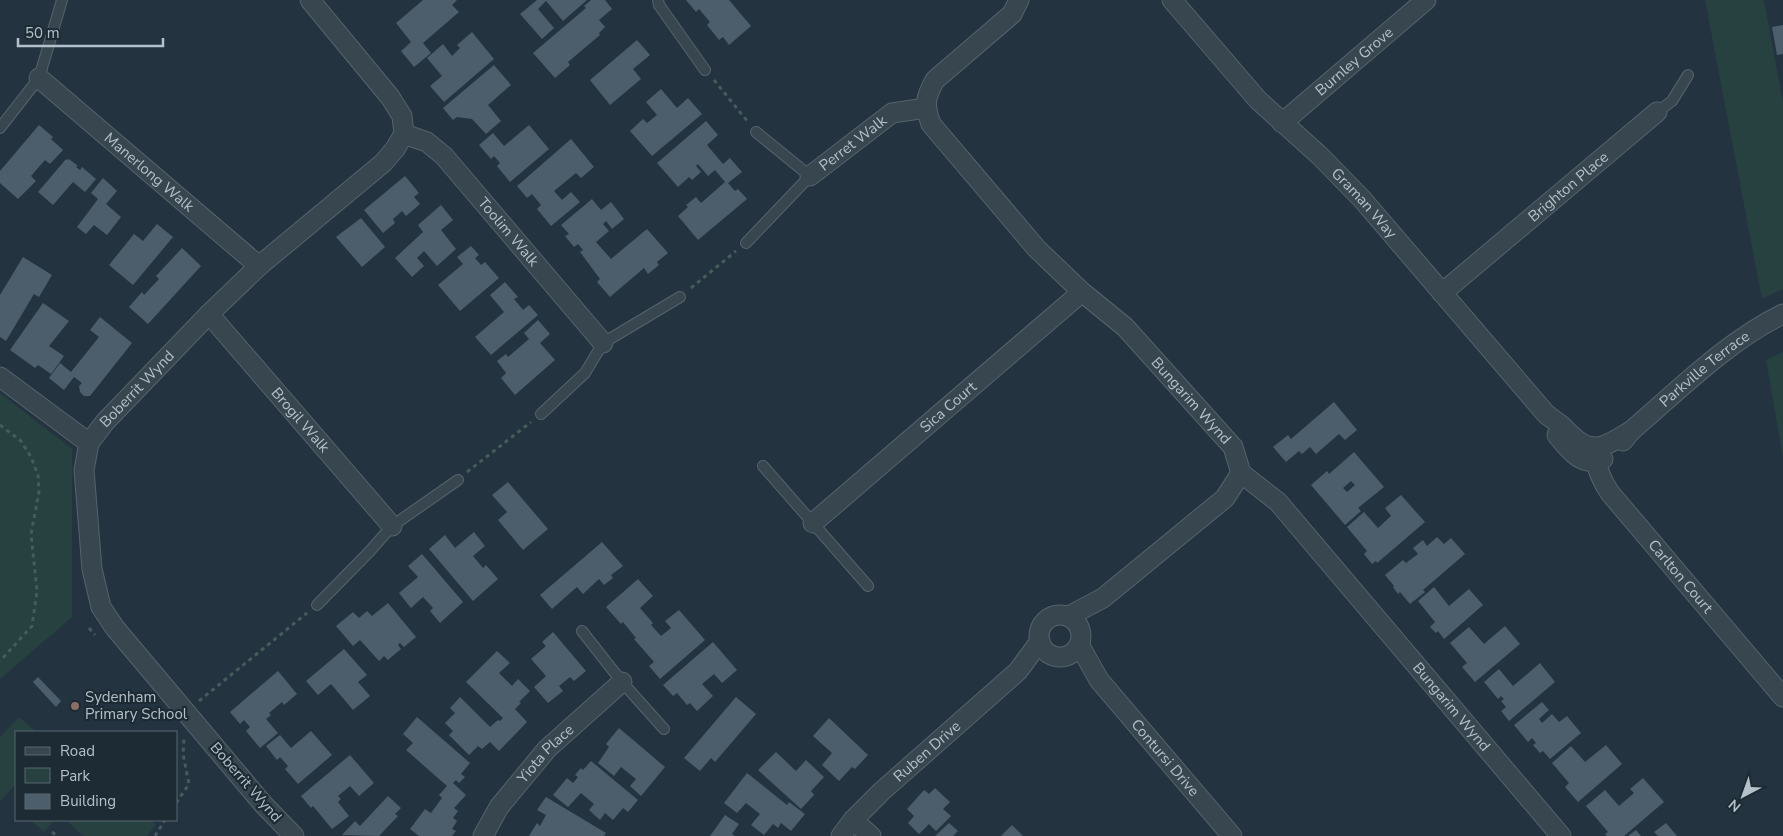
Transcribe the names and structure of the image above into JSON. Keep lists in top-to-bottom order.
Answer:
{
  "streets": {
    "street": [
      "Burnley Grove",
      "Perret Walk",
      "Manerlong Walk",
      "Brighton Place",
      "Graman Way",
      "Toolim Walk",
      "Parkville Terrace",
      "Boberrit Wynd",
      "Bungarim Wynd",
      "Sica Court",
      "Brogil Walk",
      "Carlton Court",
      "Ruben Drive",
      "Yiota Place",
      "Contursi Drive"
    ]
  },
  "crossings": [
    ["Burnley Grove", "Graman Way"],
    ["Perret Walk", "Bungarim Wynd"],
    ["Manerlong Walk", "Boberrit Wynd"],
    ["Brighton Place", "Graman Way"],
    ["Graman Way", "Parkville Terrace"],
    ["Graman Way", "Carlton Court"],
    ["Toolim Walk", "Boberrit Wynd"],
    ["Parkville Terrace", "Carlton Court"],
    ["Boberrit Wynd", "Brogil Walk"],
    ["Bungarim Wynd", "Sica Court"],
    ["Bungarim Wynd", "Ruben Drive"],
    ["Ruben Drive", "Contursi Drive"]
  ],
  "places": ["Sydenham Primary School"],
  "legend": ["Road", "Park", "Building"],
  "scale_bar": "50 m",
  "north": "bottom left"
}
